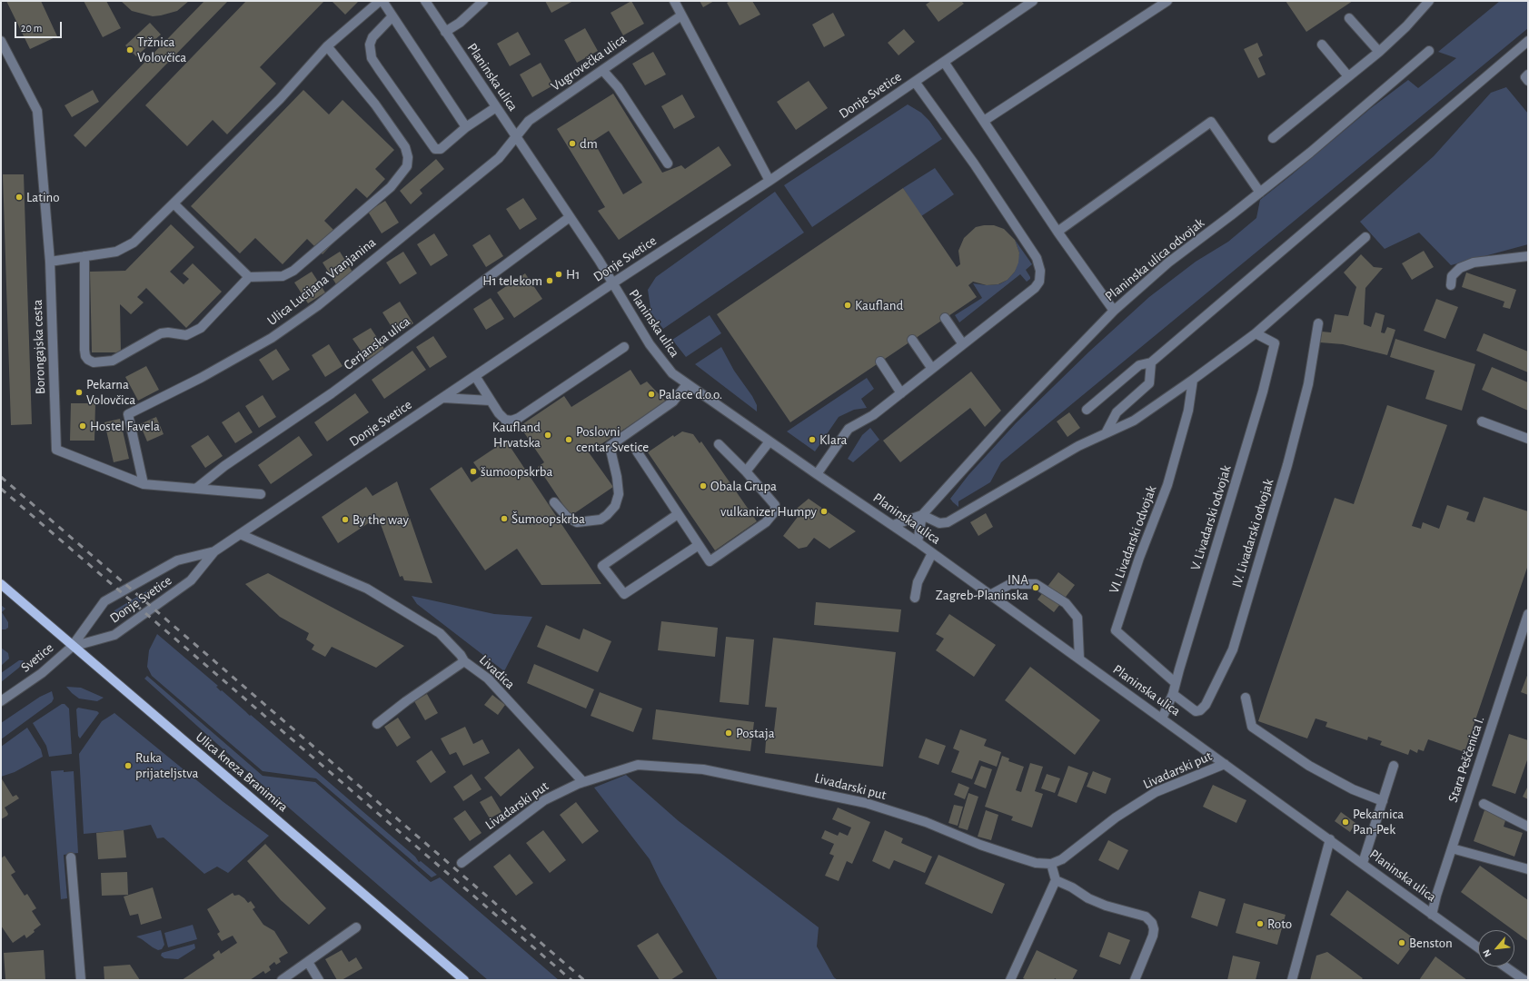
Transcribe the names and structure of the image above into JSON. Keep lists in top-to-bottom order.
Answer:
{
  "streets": {
    "main road": ["Ulica kneza Branimira"],
    "street": [
      "Vugrovečka ulica",
      "Planinska ulica",
      "Donje Svetice",
      "Planinska ulica odvojak",
      "Ulica Lucijana Vranjanina",
      "Cerjanska ulica",
      "Borongajska cesta",
      "V. Livadarski odvojak",
      "IV. Livadarski odvojak",
      "VI. Livadarski odvojak",
      "Svetice",
      "Livadica",
      "Stara Peščenica I.",
      "Livadarski put"
    ]
  },
  "crossings": [
    ["Vugrovečka ulica", "Planinska ulica"],
    ["Vugrovečka ulica", "Ulica Lucijana Vranjanina"],
    ["Planinska ulica", "Donje Svetice"],
    ["Planinska ulica", "Planinska ulica odvojak"],
    ["Planinska ulica", "Ulica Lucijana Vranjanina"],
    ["Planinska ulica", "Cerjanska ulica"],
    ["Planinska ulica", "V. Livadarski odvojak"],
    ["Planinska ulica", "Stara Peščenica I."],
    ["Planinska ulica", "Livadarski put"],
    ["Donje Svetice", "Svetice"],
    ["Donje Svetice", "Ulica kneza Branimira"],
    ["Ulica Lucijana Vranjanina", "Borongajska cesta"],
    ["Cerjanska ulica", "Borongajska cesta"],
    ["V. Livadarski odvojak", "IV. Livadarski odvojak"],
    ["V. Livadarski odvojak", "VI. Livadarski odvojak"],
    ["Svetice", "Ulica kneza Branimira"],
    ["Livadica", "Livadarski put"]
  ],
  "places": [
    "Tržnica Volovčica",
    "dm",
    "Latino",
    "H1",
    "H1 telekom",
    "Kaufland",
    "Pekarna Volovčica",
    "Palace d.o.o.",
    "Hostel Favela",
    "Kaufland Hrvatska",
    "Poslovni centar Svetice",
    "Klara",
    "šumoopskrba",
    "Obala Grupa",
    "vulkanizer Humpy",
    "Šumoopskrba",
    "By the way",
    "INA Zagreb-Planinska",
    "Postaja",
    "Ruka prijateljstva",
    "Pekarnica Pan-Pek",
    "Roto",
    "Benston"
  ],
  "scale_bar": "20 m",
  "north": "bottom left"
}
